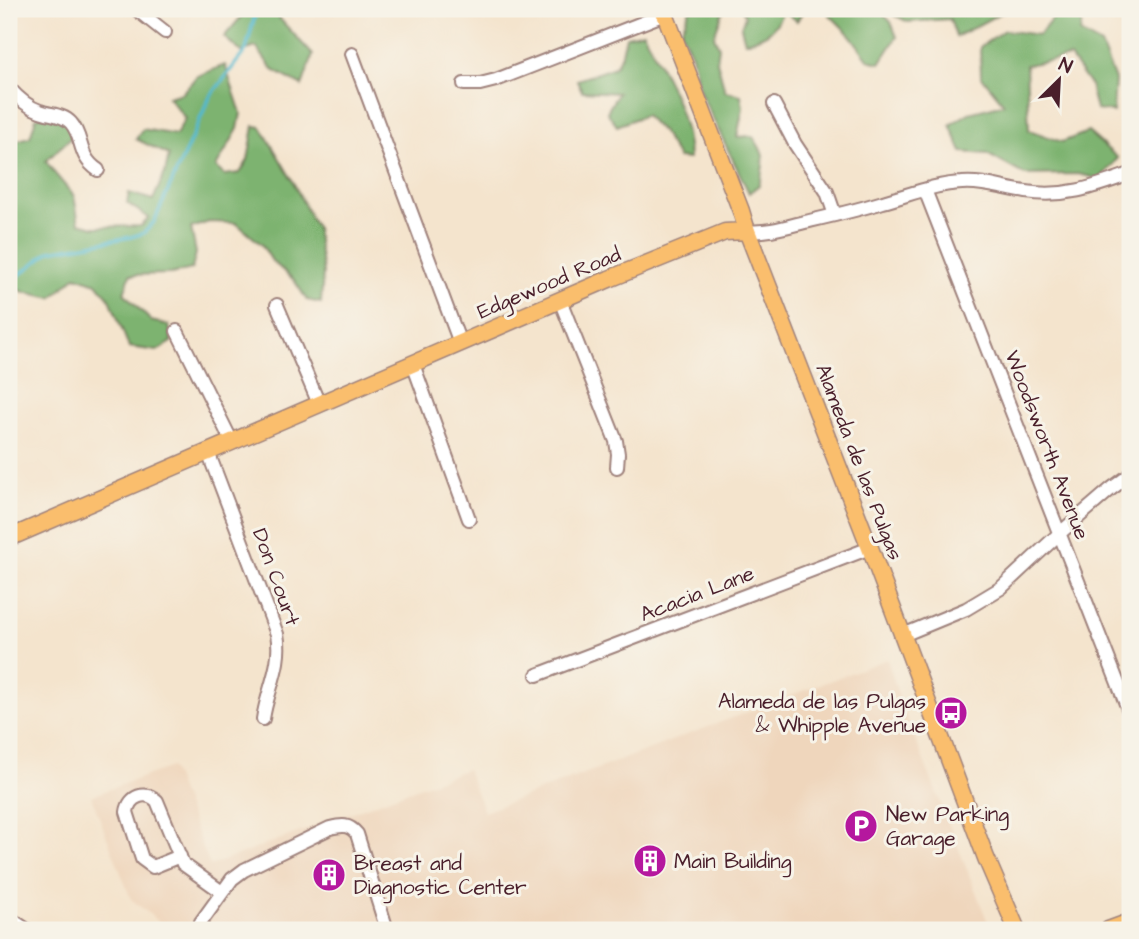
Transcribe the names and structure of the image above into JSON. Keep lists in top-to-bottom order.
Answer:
{
  "streets": {
    "main road": ["Edgewood Road", "Alameda de las Pulgas"],
    "street": ["Woodsworth Avenue", "Don Court", "Acacia Lane"]
  },
  "crossings": [
    ["Edgewood Road", "Woodsworth Avenue"],
    ["Edgewood Road", "Alameda de las Pulgas"],
    ["Edgewood Road", "Don Court"],
    ["Alameda de las Pulgas", "Acacia Lane"]
  ],
  "places": {
    "bus stop": ["Alameda de las Pulgas & Whipple Avenue"],
    "parking": ["New Parking Garage"],
    "building": ["Main Building", "Breast and Diagnostic Center"]
  },
  "north": "top right"
}
